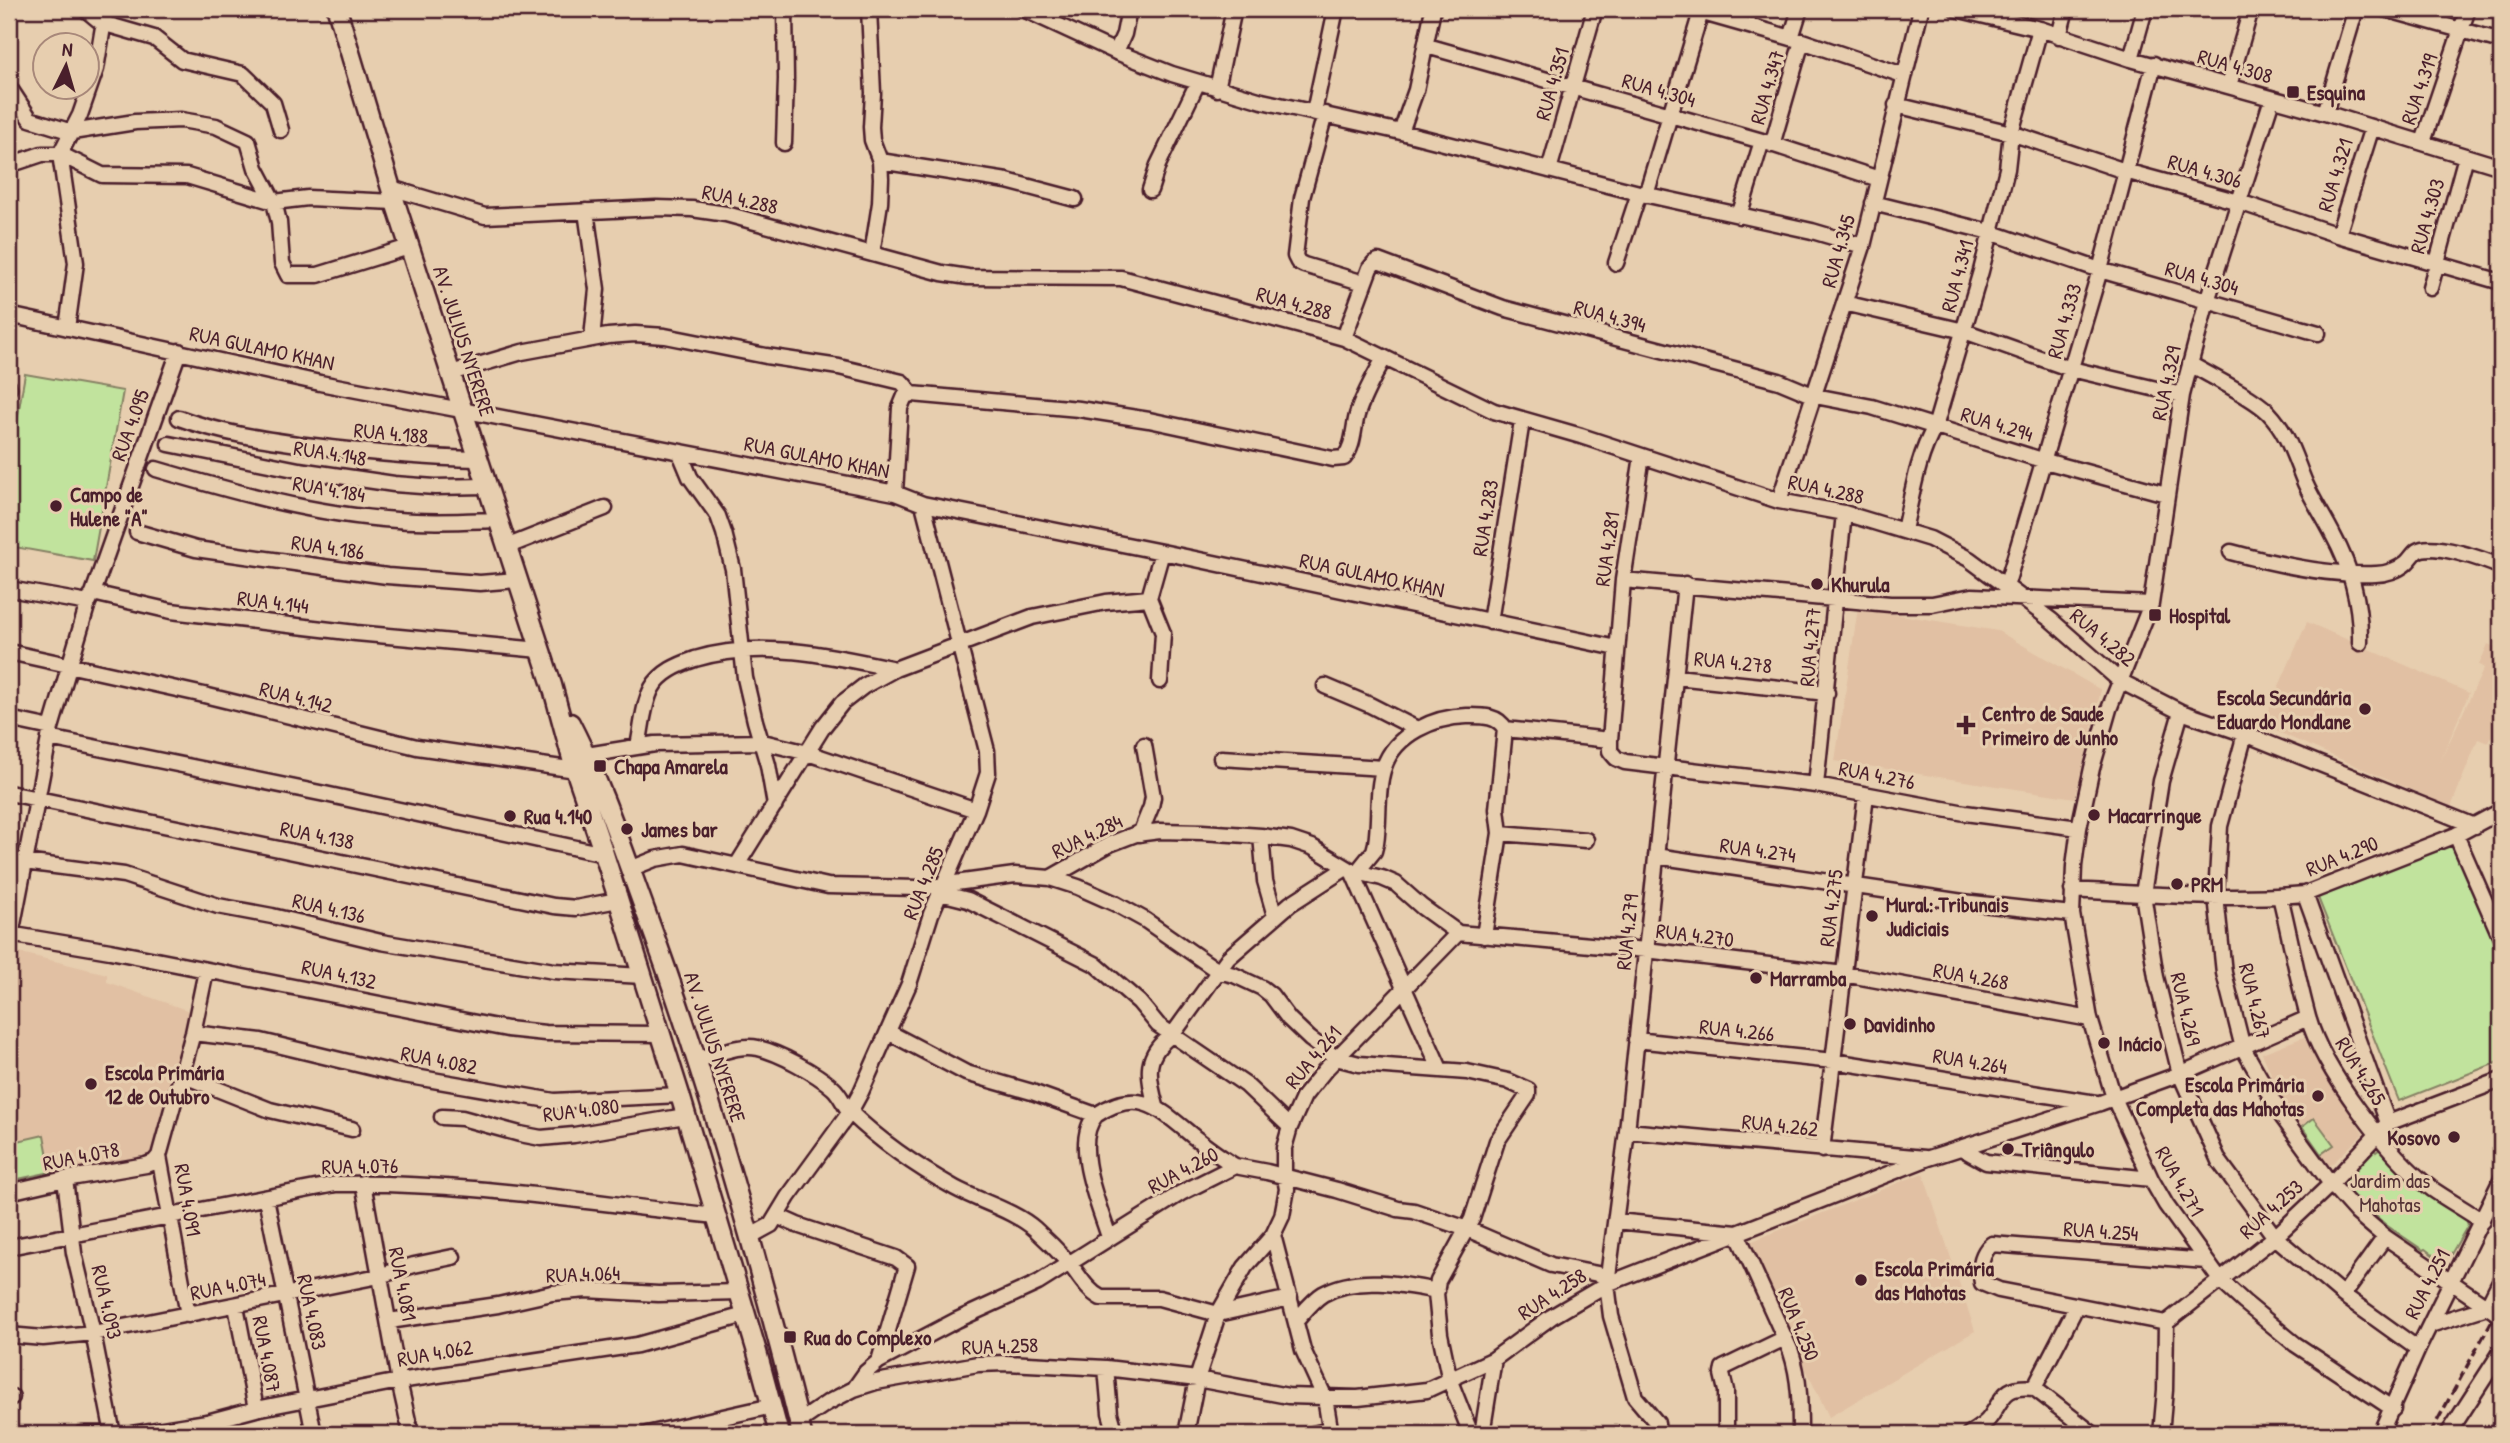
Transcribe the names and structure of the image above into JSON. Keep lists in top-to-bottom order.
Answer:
{
  "streets": {
    "main road": ["AV. JULIUS NYERERE"],
    "street": [
      "RUA 4.308",
      "RUA 4.351",
      "RUA 4.347",
      "RUA 4.319",
      "RUA 4.304",
      "RUA 4.306",
      "RUA 4.321",
      "RUA 4.288",
      "RUA 4.303",
      "RUA 4.345",
      "RUA 4.341",
      "RUA 4.394",
      "RUA 4.333",
      "RUA GULAMO KHAN",
      "RUA 4.329",
      "RUA 4.294",
      "RUA 4.095",
      "RUA 4.188",
      "RUA 4.148",
      "RUA 4.184",
      "RUA 4.283",
      "RUA 4.186",
      "RUA 4.281",
      "RUA 4.144",
      "RUA 4.282",
      "RUA 4.277",
      "RUA 4.278",
      "RUA 4.142",
      "RUA 4.276",
      "RUA 4.138",
      "RUA 4.284",
      "RUA 4.274",
      "RUA 4.290",
      "RUA 4.285",
      "RUA 4.136",
      "RUA 4.275",
      "RUA 4.279",
      "RUA 4.270",
      "RUA 4.132",
      "RUA 4.268",
      "RUA 4.267",
      "RUA 4.269",
      "RUA 4.266",
      "RUA 4.261",
      "RUA 4.082",
      "RUA 4.264",
      "RUA 4.265",
      "RUA 4.080",
      "RUA 4.262",
      "RUA 4.078",
      "RUA 4.076",
      "RUA 4.260",
      "RUA 4.271",
      "RUA 4.091",
      "RUA 4.253",
      "RUA 4.254",
      "RUA 4.064",
      "RUA 4.081",
      "RUA 4.251",
      "RUA 4.074",
      "RUA 4.258",
      "RUA 4.093",
      "RUA 4.083",
      "RUA 4.250",
      "RUA 4.062",
      "RUA 4.087"
    ]
  },
  "crossings": [
    ["RUA 4.308", "RUA 4.319"],
    ["RUA 4.308", "RUA 4.321"],
    ["RUA 4.308", "RUA 4.303"],
    ["RUA 4.308", "RUA 4.341"],
    ["RUA 4.308", "RUA 4.333"],
    ["RUA 4.308", "RUA 4.329"],
    ["RUA 4.351", "RUA 4.304"],
    ["RUA 4.347", "RUA 4.304"],
    ["RUA 4.304", "RUA 4.345"],
    ["RUA 4.304", "RUA 4.341"],
    ["RUA 4.304", "RUA 4.333"],
    ["RUA 4.304", "RUA 4.329"],
    ["RUA 4.306", "RUA 4.321"],
    ["RUA 4.306", "RUA 4.303"],
    ["RUA 4.306", "RUA 4.345"],
    ["RUA 4.306", "RUA 4.341"],
    ["RUA 4.306", "RUA 4.333"],
    ["RUA 4.306", "RUA 4.329"],
    ["RUA 4.288", "RUA 4.345"],
    ["RUA 4.288", "RUA 4.341"],
    ["RUA 4.288", "RUA 4.333"],
    ["RUA 4.288", "AV. JULIUS NYERERE"],
    ["RUA 4.288", "RUA 4.283"],
    ["RUA 4.288", "RUA 4.281"],
    ["RUA 4.288", "RUA 4.282"],
    ["RUA 4.288", "RUA 4.277"],
    ["RUA 4.345", "RUA 4.394"],
    ["RUA 4.345", "RUA 4.294"],
    ["RUA 4.341", "RUA 4.294"],
    ["RUA 4.394", "RUA 4.294"],
    ["RUA 4.333", "RUA 4.294"],
    ["AV. JULIUS NYERERE", "RUA GULAMO KHAN"],
    ["AV. JULIUS NYERERE", "RUA 4.188"],
    ["AV. JULIUS NYERERE", "RUA 4.148"],
    ["AV. JULIUS NYERERE", "RUA 4.184"],
    ["AV. JULIUS NYERERE", "RUA 4.186"],
    ["AV. JULIUS NYERERE", "RUA 4.144"],
    ["AV. JULIUS NYERERE", "RUA 4.142"],
    ["AV. JULIUS NYERERE", "RUA 4.138"],
    ["AV. JULIUS NYERERE", "RUA 4.284"],
    ["AV. JULIUS NYERERE", "RUA 4.285"],
    ["AV. JULIUS NYERERE", "RUA 4.136"],
    ["AV. JULIUS NYERERE", "RUA 4.132"],
    ["AV. JULIUS NYERERE", "RUA 4.082"],
    ["AV. JULIUS NYERERE", "RUA 4.080"],
    ["AV. JULIUS NYERERE", "RUA 4.076"],
    ["AV. JULIUS NYERERE", "RUA 4.064"],
    ["AV. JULIUS NYERERE", "RUA 4.258"],
    ["AV. JULIUS NYERERE", "RUA 4.062"],
    ["RUA GULAMO KHAN", "RUA 4.095"],
    ["RUA GULAMO KHAN", "RUA 4.283"],
    ["RUA GULAMO KHAN", "RUA 4.281"],
    ["RUA GULAMO KHAN", "RUA 4.285"],
    ["RUA 4.329", "RUA 4.294"],
    ["RUA 4.329", "RUA 4.282"],
    ["RUA 4.329", "RUA 4.271"],
    ["RUA 4.095", "RUA 4.144"],
    ["RUA 4.095", "RUA 4.142"],
    ["RUA 4.095", "RUA 4.138"],
    ["RUA 4.095", "RUA 4.136"],
    ["RUA 4.095", "RUA 4.132"],
    ["RUA 4.281", "RUA 4.276"],
    ["RUA 4.282", "RUA 4.267"],
    ["RUA 4.282", "RUA 4.269"],
    ["RUA 4.282", "RUA 4.271"],
    ["RUA 4.277", "RUA 4.278"],
    ["RUA 4.277", "RUA 4.276"],
    ["RUA 4.278", "RUA 4.279"],
    ["RUA 4.276", "RUA 4.275"],
    ["RUA 4.276", "RUA 4.279"],
    ["RUA 4.276", "RUA 4.271"],
    ["RUA 4.284", "RUA 4.285"],
    ["RUA 4.284", "RUA 4.270"],
    ["RUA 4.284", "RUA 4.261"],
    ["RUA 4.274", "RUA 4.275"],
    ["RUA 4.274", "RUA 4.279"],
    ["RUA 4.274", "RUA 4.271"],
    ["RUA 4.290", "RUA 4.267"],
    ["RUA 4.290", "RUA 4.269"],
    ["RUA 4.290", "RUA 4.265"],
    ["RUA 4.290", "RUA 4.271"],
    ["RUA 4.275", "RUA 4.270"],
    ["RUA 4.275", "RUA 4.268"],
    ["RUA 4.275", "RUA 4.266"],
    ["RUA 4.275", "RUA 4.264"],
    ["RUA 4.275", "RUA 4.262"],
    ["RUA 4.279", "RUA 4.270"],
    ["RUA 4.279", "RUA 4.266"],
    ["RUA 4.279", "RUA 4.262"],
    ["RUA 4.279", "RUA 4.260"],
    ["RUA 4.279", "RUA 4.258"],
    ["RUA 4.270", "RUA 4.268"],
    ["RUA 4.270", "RUA 4.261"],
    ["RUA 4.132", "RUA 4.091"],
    ["RUA 4.268", "RUA 4.271"],
    ["RUA 4.267", "RUA 4.253"],
    ["RUA 4.267", "RUA 4.251"],
    ["RUA 4.267", "RUA 4.258"],
    ["RUA 4.269", "RUA 4.253"],
    ["RUA 4.269", "RUA 4.251"],
    ["RUA 4.269", "RUA 4.258"],
    ["RUA 4.266", "RUA 4.264"],
    ["RUA 4.261", "RUA 4.260"],
    ["RUA 4.082", "RUA 4.091"],
    ["RUA 4.264", "RUA 4.271"],
    ["RUA 4.264", "RUA 4.258"],
    ["RUA 4.265", "RUA 4.253"],
    ["RUA 4.265", "RUA 4.251"],
    ["RUA 4.265", "RUA 4.258"],
    ["RUA 4.262", "RUA 4.258"],
    ["RUA 4.078", "RUA 4.091"],
    ["RUA 4.078", "RUA 4.093"],
    ["RUA 4.076", "RUA 4.091"],
    ["RUA 4.076", "RUA 4.081"],
    ["RUA 4.076", "RUA 4.093"],
    ["RUA 4.076", "RUA 4.083"],
    ["RUA 4.260", "RUA 4.258"],
    ["RUA 4.271", "RUA 4.253"],
    ["RUA 4.271", "RUA 4.254"],
    ["RUA 4.271", "RUA 4.251"],
    ["RUA 4.271", "RUA 4.258"],
    ["RUA 4.091", "RUA 4.074"],
    ["RUA 4.253", "RUA 4.254"],
    ["RUA 4.064", "RUA 4.081"],
    ["RUA 4.081", "RUA 4.074"],
    ["RUA 4.081", "RUA 4.062"],
    ["RUA 4.074", "RUA 4.093"],
    ["RUA 4.074", "RUA 4.083"],
    ["RUA 4.074", "RUA 4.087"],
    ["RUA 4.258", "RUA 4.250"],
    ["RUA 4.083", "RUA 4.062"],
    ["RUA 4.062", "RUA 4.087"]
  ],
  "parks": ["Jardim das Mahotas"],
  "places": {
    "transit": [
      "Esquina",
      "Hospital",
      "Chapa Amarela",
      "Rua do Complexo"
    ],
    "other": [
      "Campo de Hulene \"A\"",
      "Khurula",
      "Escola Secundária Eduardo Mondlane",
      "Macarringue",
      "Rua 4.140",
      "James bar",
      "PRM",
      "Mural: Tribunais Judiciais",
      "Marramba",
      "Davidinho",
      "Inácio",
      "Escola Primária 12 de Outubro",
      "Escola Primária Completa das Mahotas",
      "Kosovo",
      "Triângulo",
      "Escola Primária das Mahotas"
    ],
    "health": ["Centro de Saude Primeiro de Junho"]
  },
  "north": "top"
}
